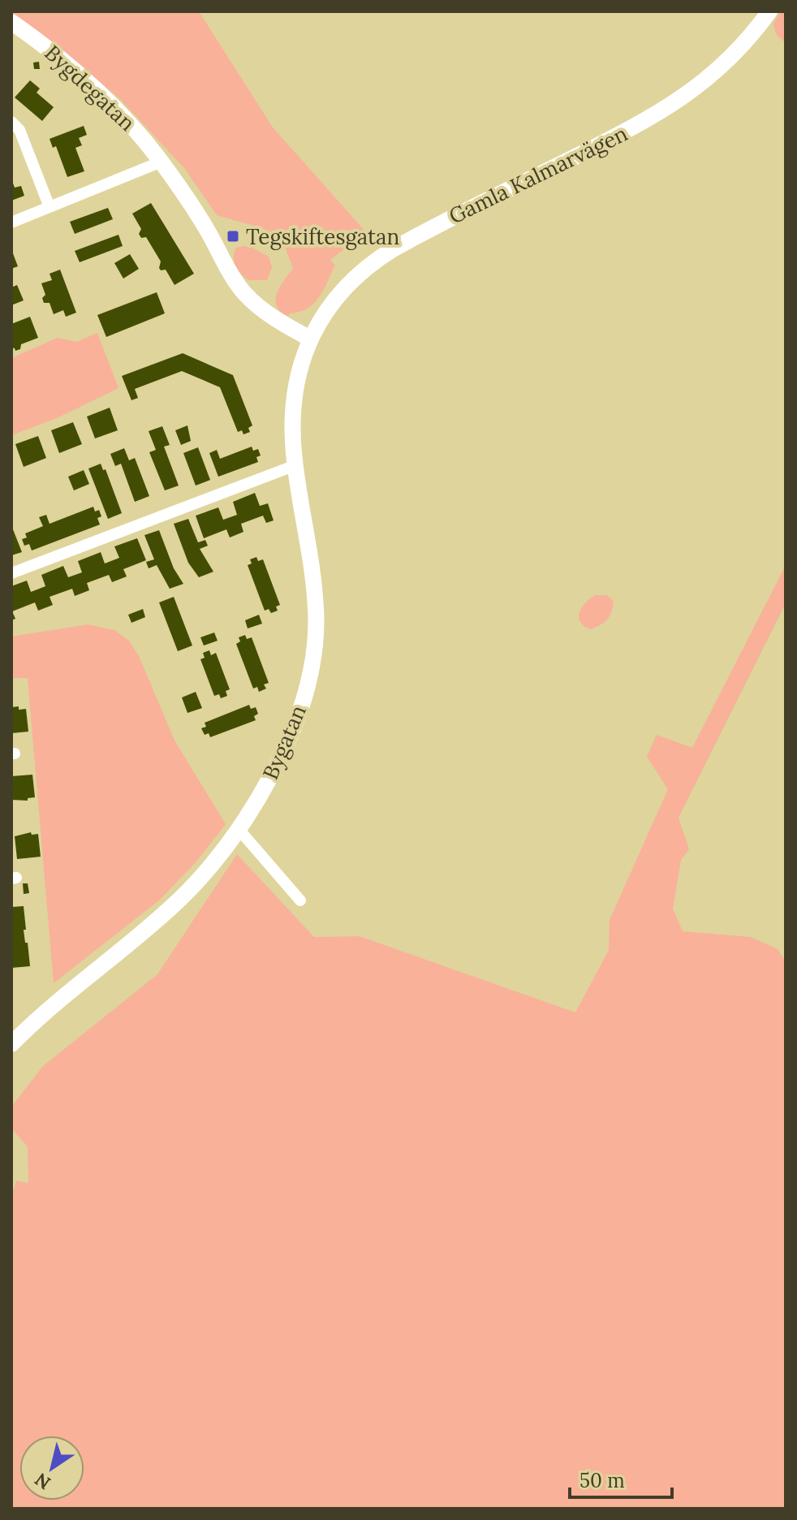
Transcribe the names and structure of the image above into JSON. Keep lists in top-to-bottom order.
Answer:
{
  "streets": {
    "street": ["Bygdegatan", "Gamla Kalmarvägen", "Bygatan"]
  },
  "crossings": [
    ["Gamla Kalmarvägen", "Bygatan"]
  ],
  "places": {
    "transit": ["Tegskiftesgatan"]
  },
  "scale_bar": "50 m",
  "north": "bottom left"
}
